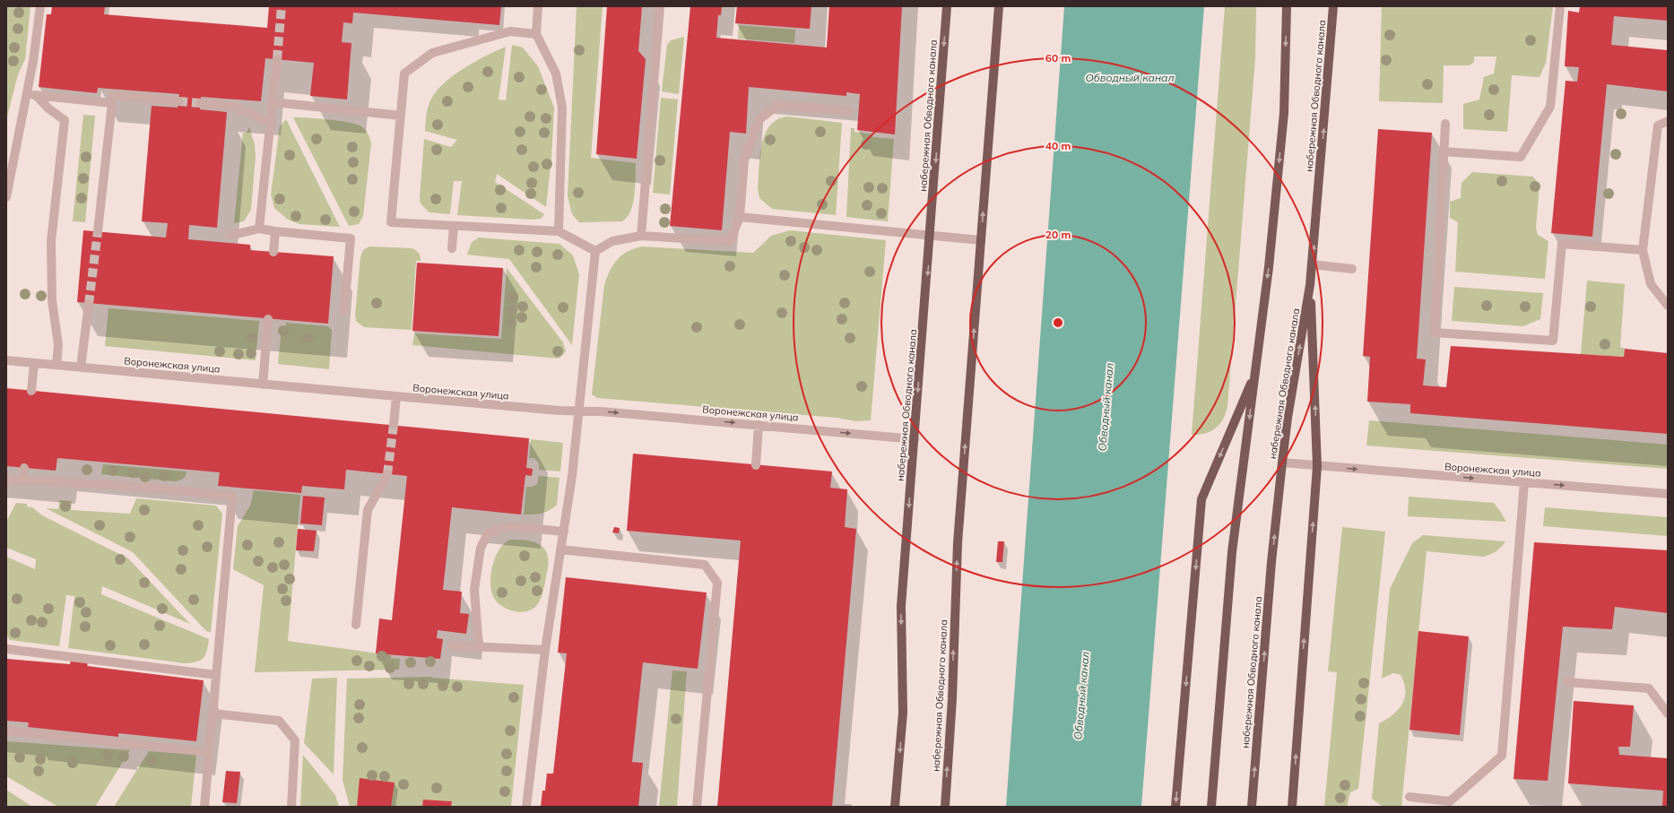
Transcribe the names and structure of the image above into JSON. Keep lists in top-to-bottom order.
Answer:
{
  "streets": {
    "main road": ["набережная Обводного канала"],
    "street": ["Воронежская улица"]
  },
  "crossings": [
    ["набережная Обводного канала", "Воронежская улица"]
  ],
  "one_way": ["Воронежская улица"],
  "water": ["Обводный канал"],
  "rings": ["60 m", "40 m", "20 m"]
}
